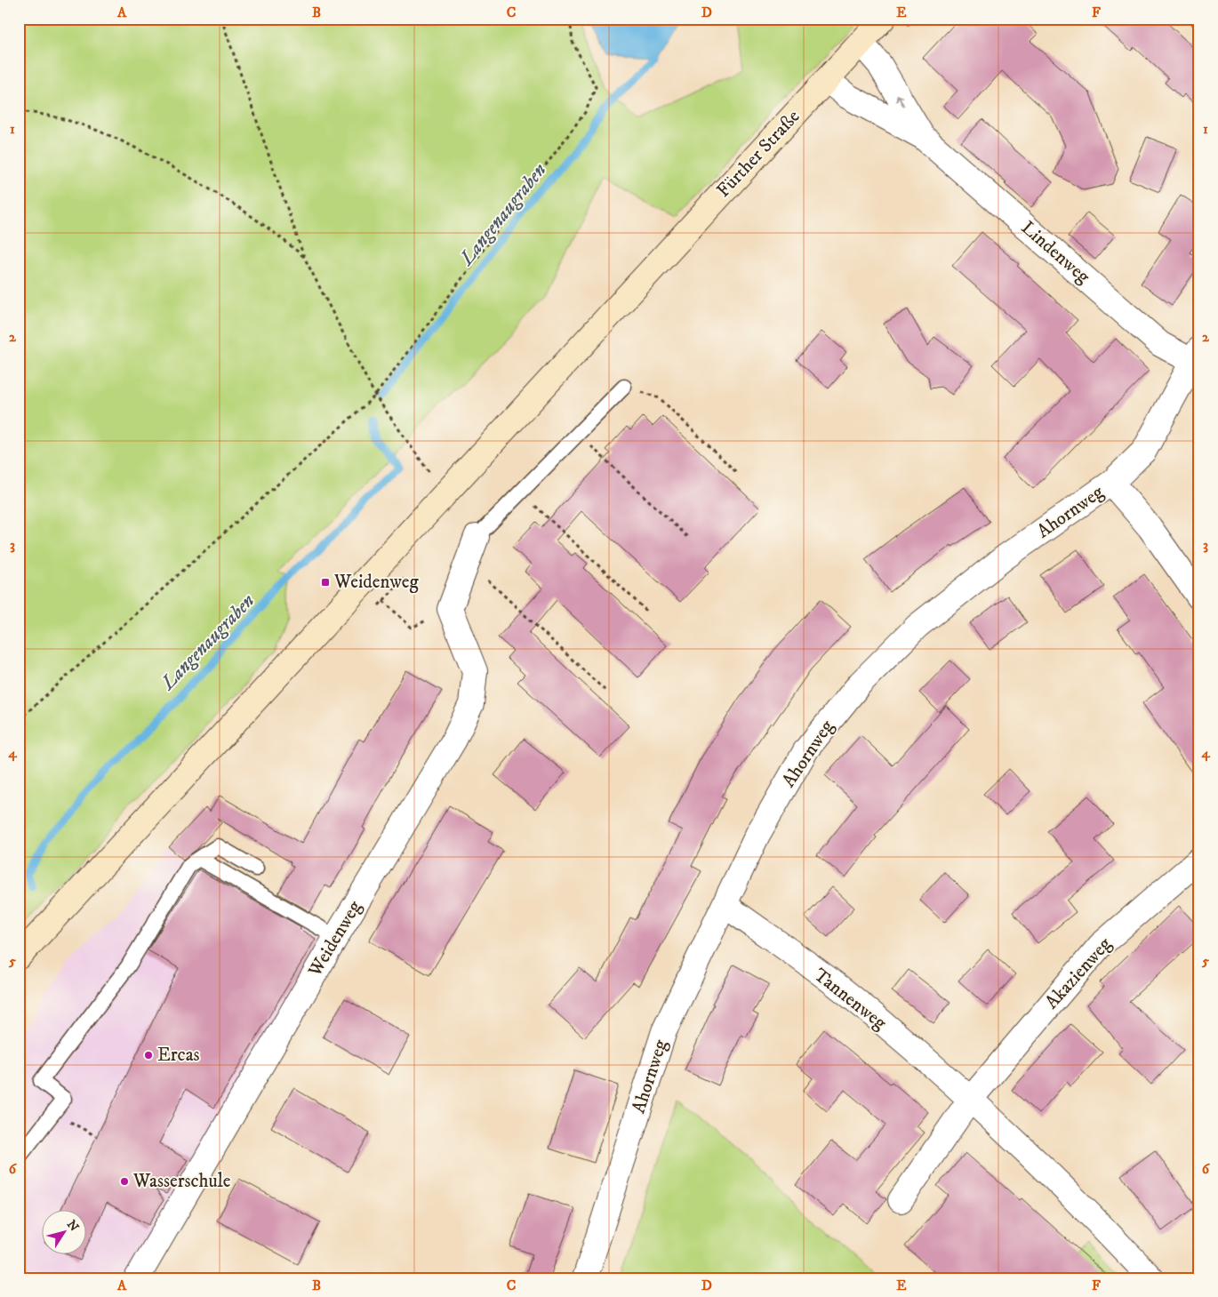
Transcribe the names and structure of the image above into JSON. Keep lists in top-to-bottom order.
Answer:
{
  "streets": {
    "street": [
      "Fürther Straße",
      "Lindenweg",
      "Ahornweg",
      "Weidenweg",
      "Akazienweg",
      "Tannenweg"
    ]
  },
  "crossings": [
    ["Fürther Straße", "Lindenweg"],
    ["Lindenweg", "Ahornweg"],
    ["Ahornweg", "Tannenweg"],
    ["Akazienweg", "Tannenweg"]
  ],
  "water": ["Langenaugraben"],
  "places": {
    "transit": ["Weidenweg"],
    "other": ["Ercas", "Wasserschule"]
  },
  "north": "top right",
  "grid": {
    "columns": [
      "A",
      "B",
      "C",
      "D",
      "E",
      "F"
    ],
    "rows": [
      "1",
      "2",
      "3",
      "4",
      "5",
      "6"
    ]
  }
}
